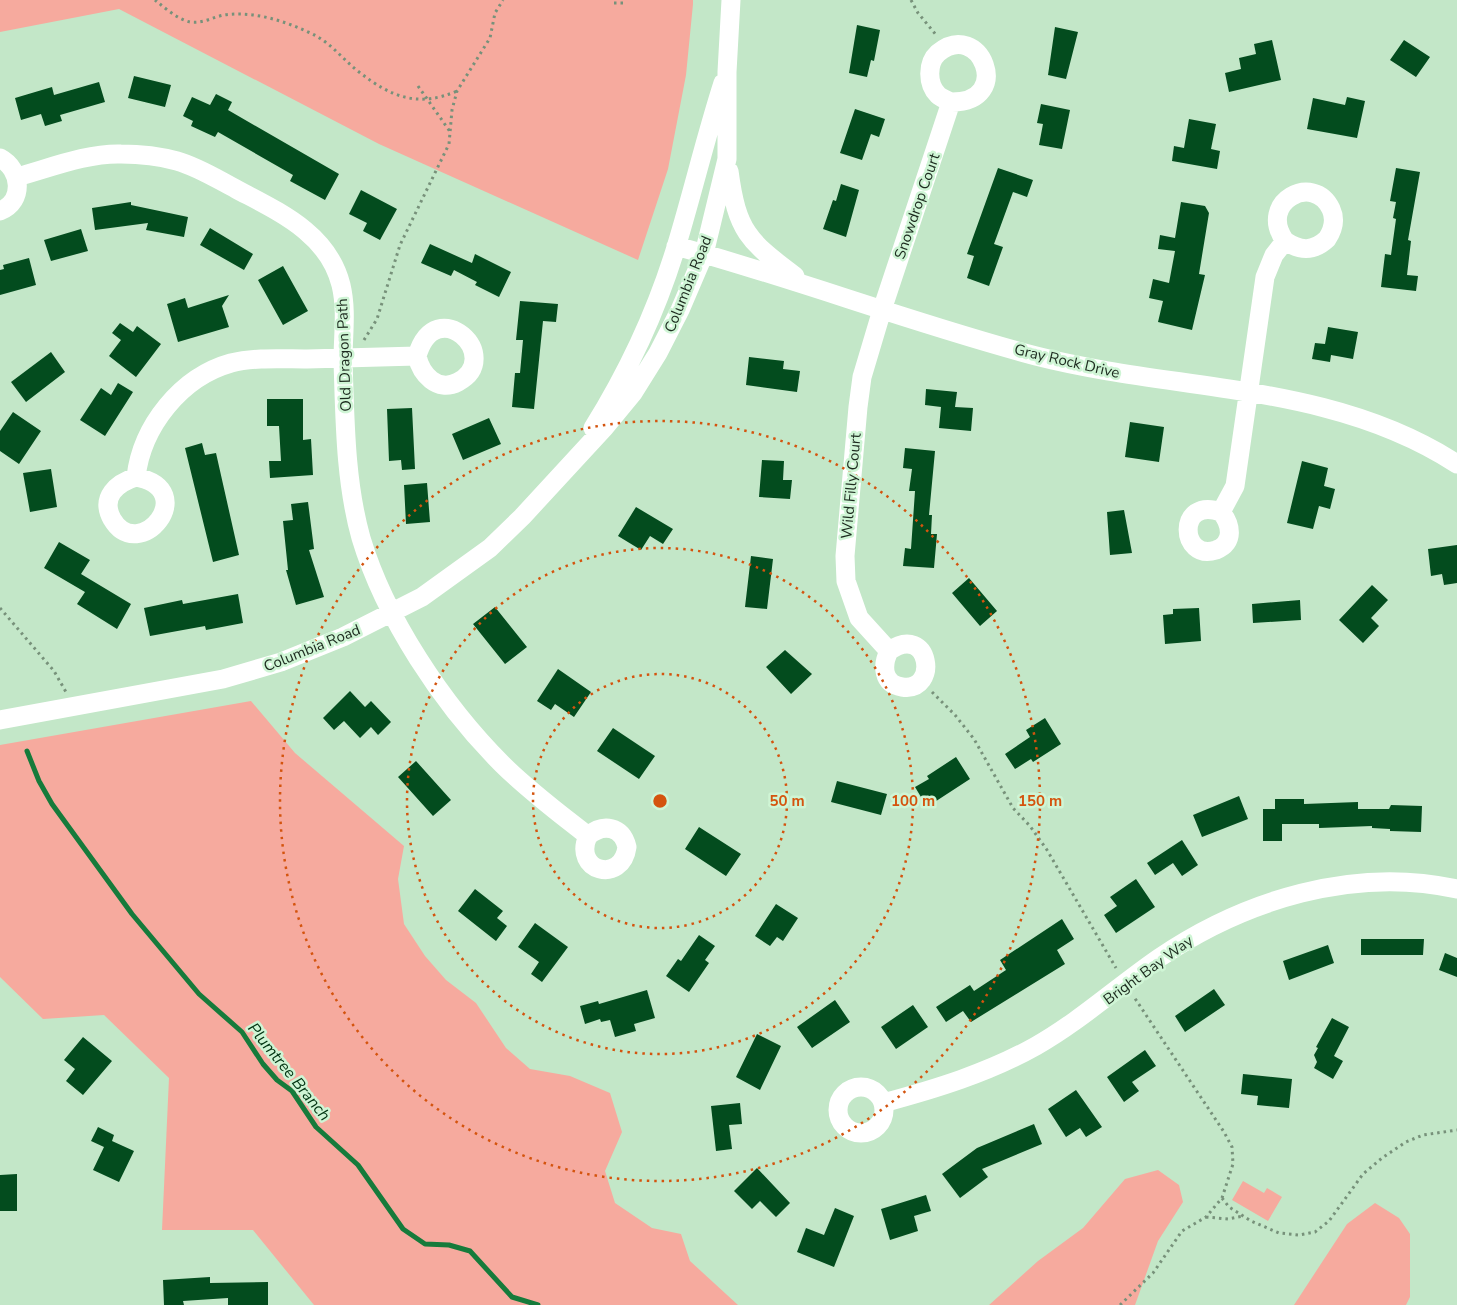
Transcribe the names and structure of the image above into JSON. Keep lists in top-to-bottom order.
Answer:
{
  "streets": {
    "street": [
      "Snowdrop Court",
      "Columbia Road",
      "Old Dragon Path",
      "Gray Rock Drive",
      "Wild Filly Court",
      "Bright Bay Way"
    ]
  },
  "crossings": [
    ["Snowdrop Court", "Gray Rock Drive"],
    ["Snowdrop Court", "Wild Filly Court"],
    ["Columbia Road", "Old Dragon Path"],
    ["Columbia Road", "Gray Rock Drive"],
    ["Gray Rock Drive", "Wild Filly Court"]
  ],
  "water": ["Plumtree Branch"],
  "rings": ["50 m", "100 m", "150 m"]
}
